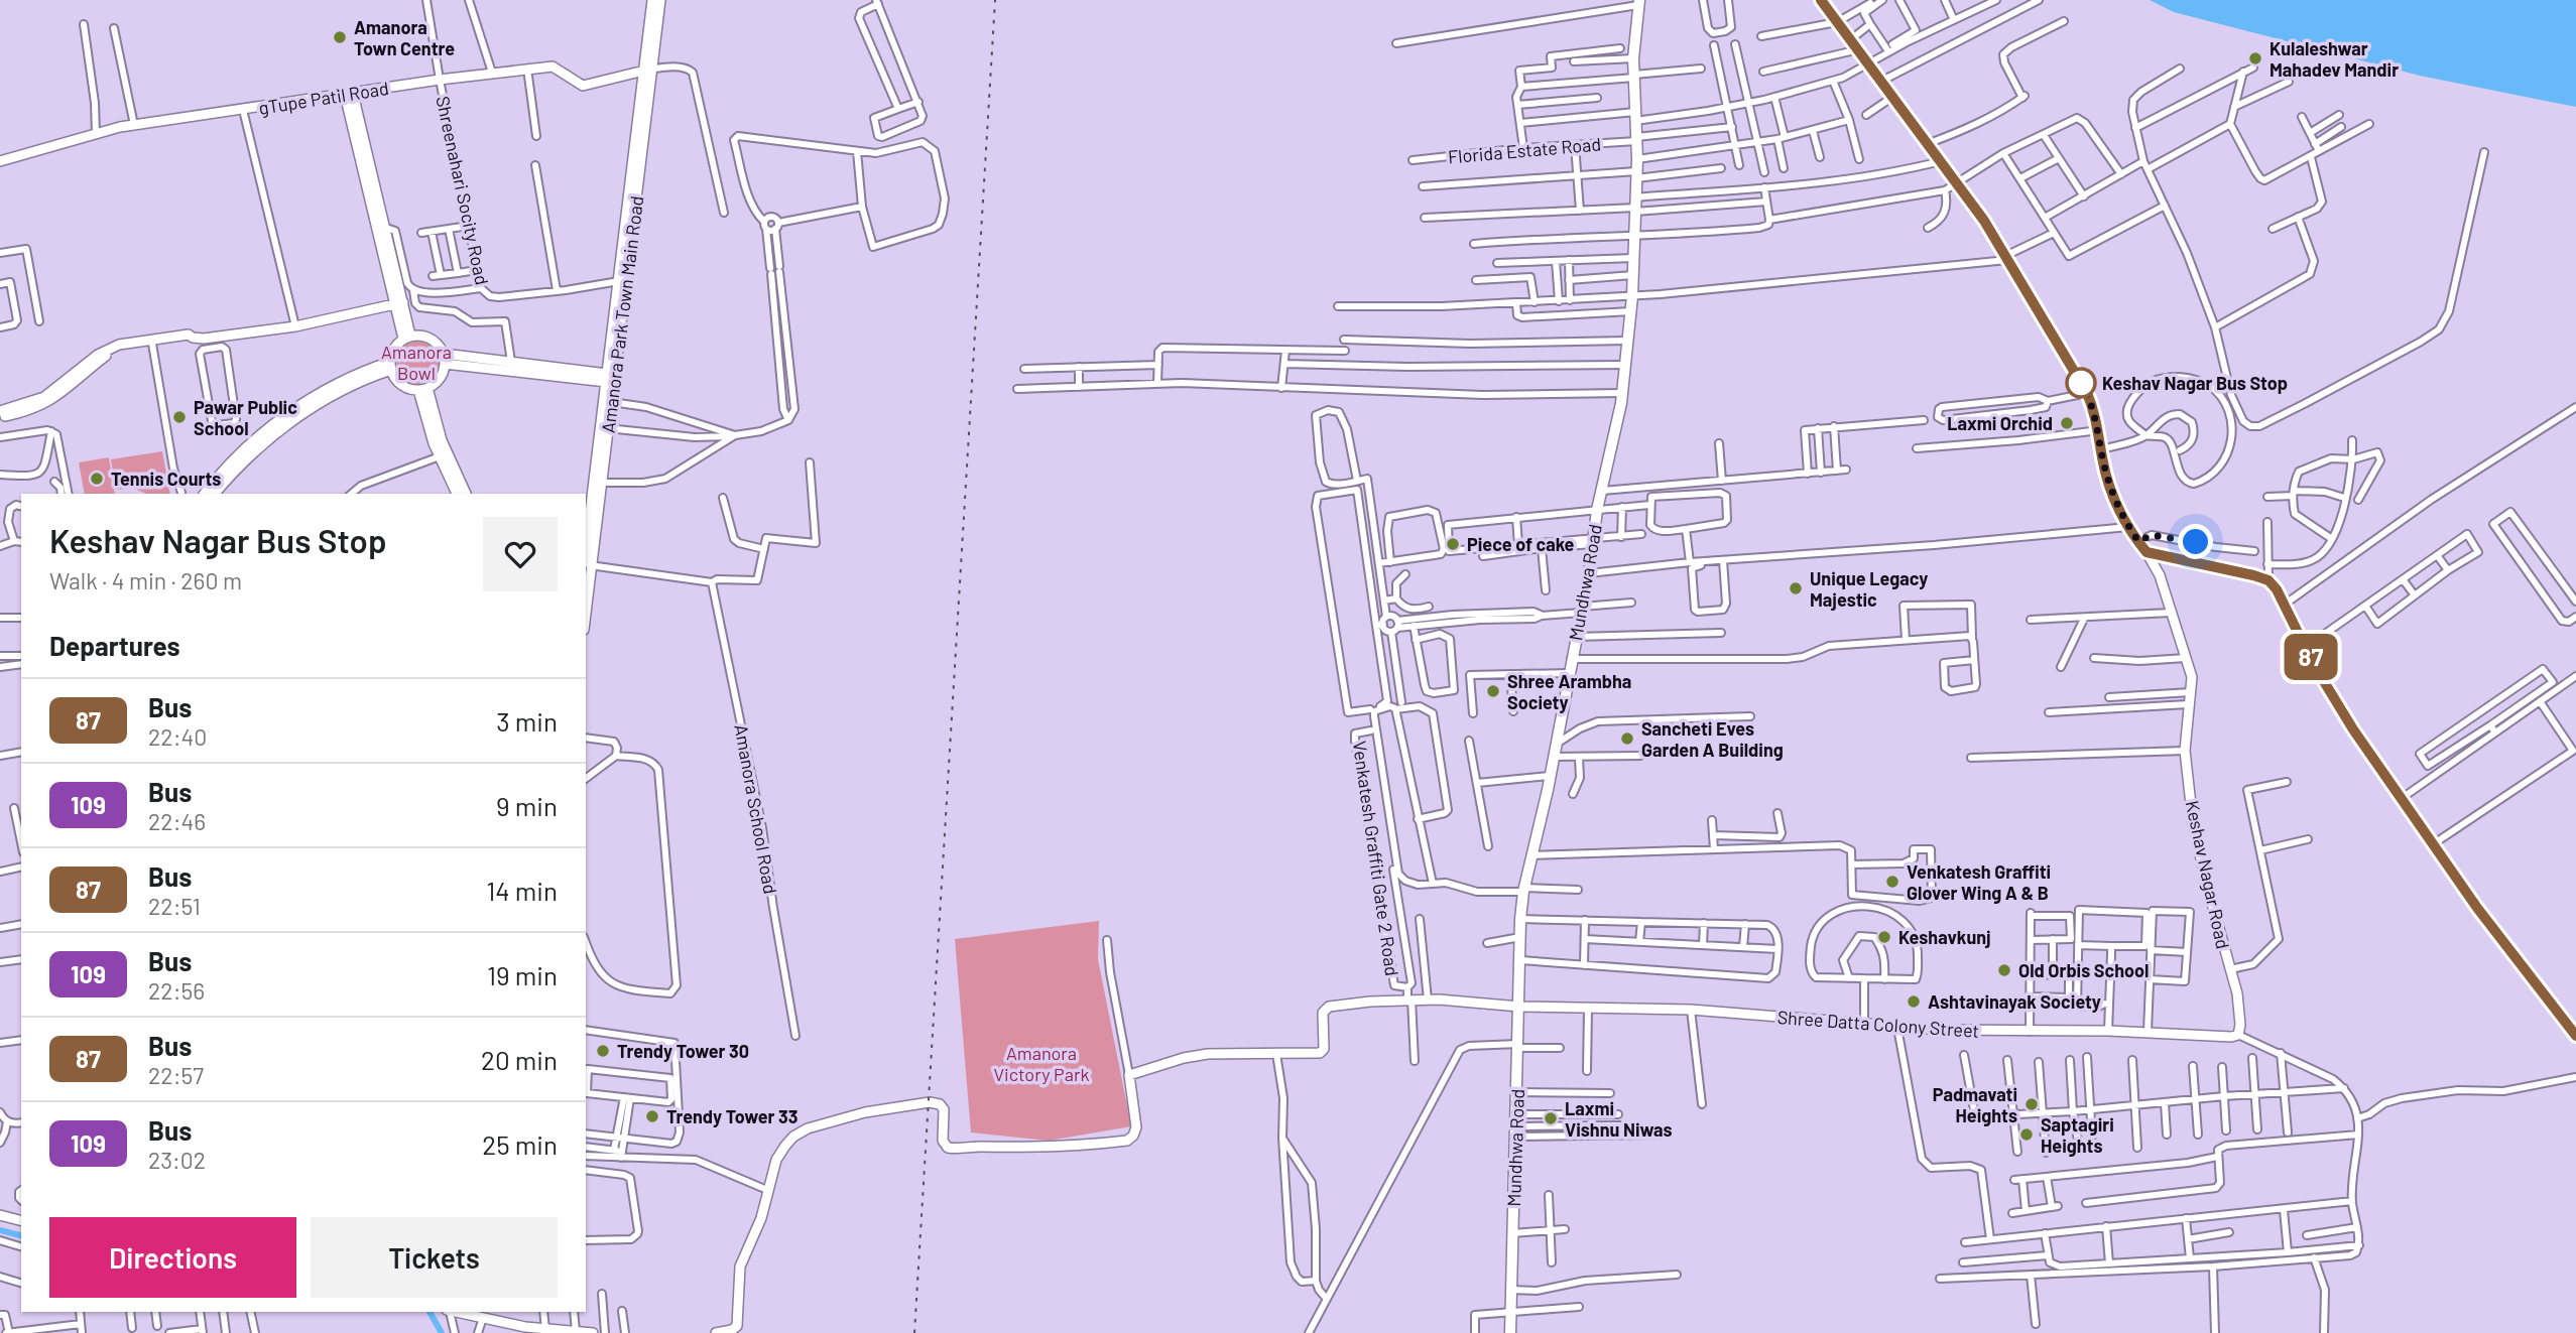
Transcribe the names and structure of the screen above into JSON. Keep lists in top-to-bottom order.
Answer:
{
  "streets": {
    "main road": ["Mundhwa Road"],
    "street": [
      "gTupe Patil Road",
      "Florida Estate Road",
      "Shreenahari Socity Road",
      "Amanora Park Town Main Road",
      "Amanora School Road",
      "Venkatesh Graffiti Gate 2 Road",
      "Keshav Nagar Road",
      "Shree Datta Colony Street"
    ]
  },
  "crossings": [
    ["gTupe Patil Road", "Shreenahari Socity Road"],
    ["gTupe Patil Road", "Amanora Park Town Main Road"],
    ["Florida Estate Road", "Mundhwa Road"],
    ["Shreenahari Socity Road", "Amanora Park Town Main Road"],
    ["Mundhwa Road", "Shree Datta Colony Street"],
    ["Venkatesh Graffiti Gate 2 Road", "Shree Datta Colony Street"],
    ["Keshav Nagar Road", "Shree Datta Colony Street"]
  ],
  "parks": ["Amanora Bowl", "Amanora Victory Park"],
  "places": [
    "Amanora Town Centre",
    "Kulaleshwar Mahadev Mandir",
    "Keshav Nagar Bus Stop",
    "Pawar Public School",
    "Laxmi Orchid",
    "Tennis Courts",
    "Piece of cake",
    "Unique Legacy Majestic",
    "Shree Arambha Society",
    "Sancheti Eves Garden A Building",
    "Venkatesh Graffiti Glover Wing A & B",
    "Keshavkunj",
    "Old Orbis School",
    "Ashtavinayak Society",
    "Trendy Tower 30",
    "Padmavati Heights",
    "Trendy Tower 33",
    "Laxmi Vishnu Niwas",
    "Saptagiri Heights"
  ],
  "lines": ["bus line 87"],
  "page": {
    "on_map": "87",
    "heading": [
      ["Keshav Nagar Bus Stop", "Walk · 4 min · 260 m"],
      "Departures"
    ],
    "list": [
      {
        "mark": "87",
        "name": "Bus",
        "note": "22:40",
        "value": "3 min"
      },
      {
        "mark": "109",
        "name": "Bus",
        "note": "22:46",
        "value": "9 min"
      },
      {
        "mark": "87",
        "name": "Bus",
        "note": "22:51",
        "value": "14 min"
      },
      {
        "mark": "109",
        "name": "Bus",
        "note": "22:56",
        "value": "19 min"
      },
      {
        "mark": "87",
        "name": "Bus",
        "note": "22:57",
        "value": "20 min"
      },
      {
        "mark": "109",
        "name": "Bus",
        "note": "23:02",
        "value": "25 min"
      }
    ],
    "buttons": ["Directions", "Tickets"]
  }
}
